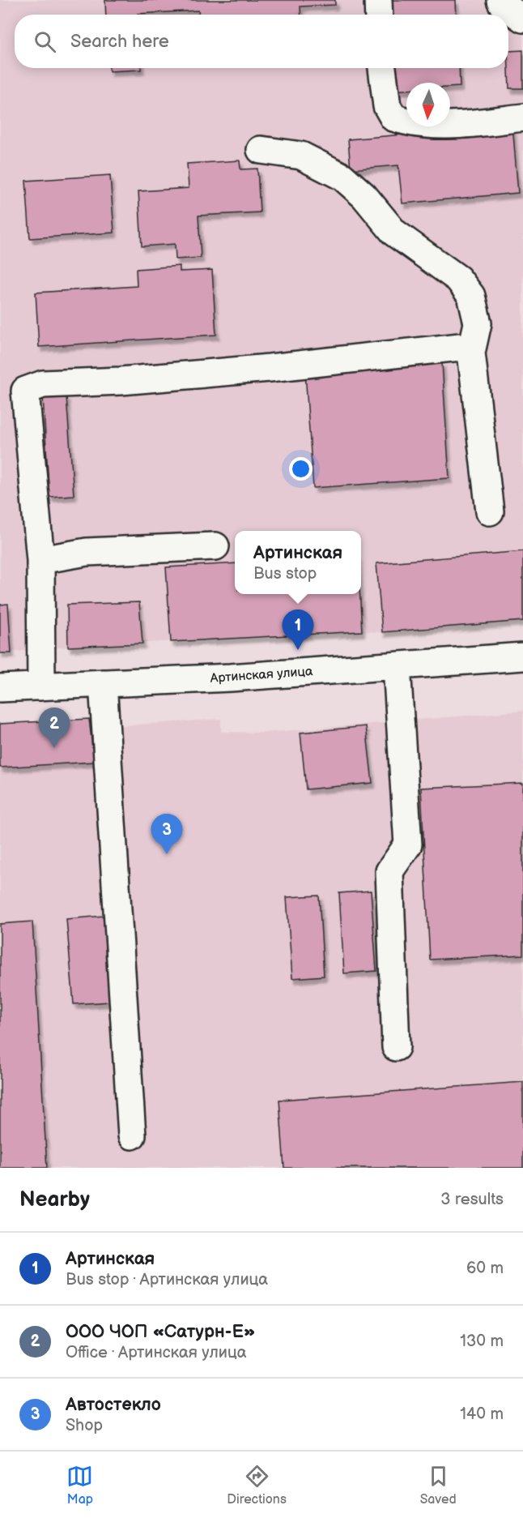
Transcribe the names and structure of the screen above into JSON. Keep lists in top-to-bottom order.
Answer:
{
  "streets": {
    "street": ["Артинская улица"]
  },
  "north": "bottom",
  "page": {
    "search": "Search here",
    "popup": ["Артинская", "Bus stop"],
    "pins": ["1", "2", "3"],
    "heading": ["Nearby", "3 results"],
    "list": [
      {
        "mark": "1",
        "name": "Артинская",
        "note": "Bus stop · Артинская улица",
        "value": "60 m"
      },
      {
        "mark": "2",
        "name": "ООО ЧОП «Сатурн-Е»",
        "note": "Office · Артинская улица",
        "value": "130 m"
      },
      {
        "mark": "3",
        "name": "Автостекло",
        "note": "Shop",
        "value": "140 m"
      }
    ],
    "nav": ["Map", "Directions", "Saved"]
  }
}
